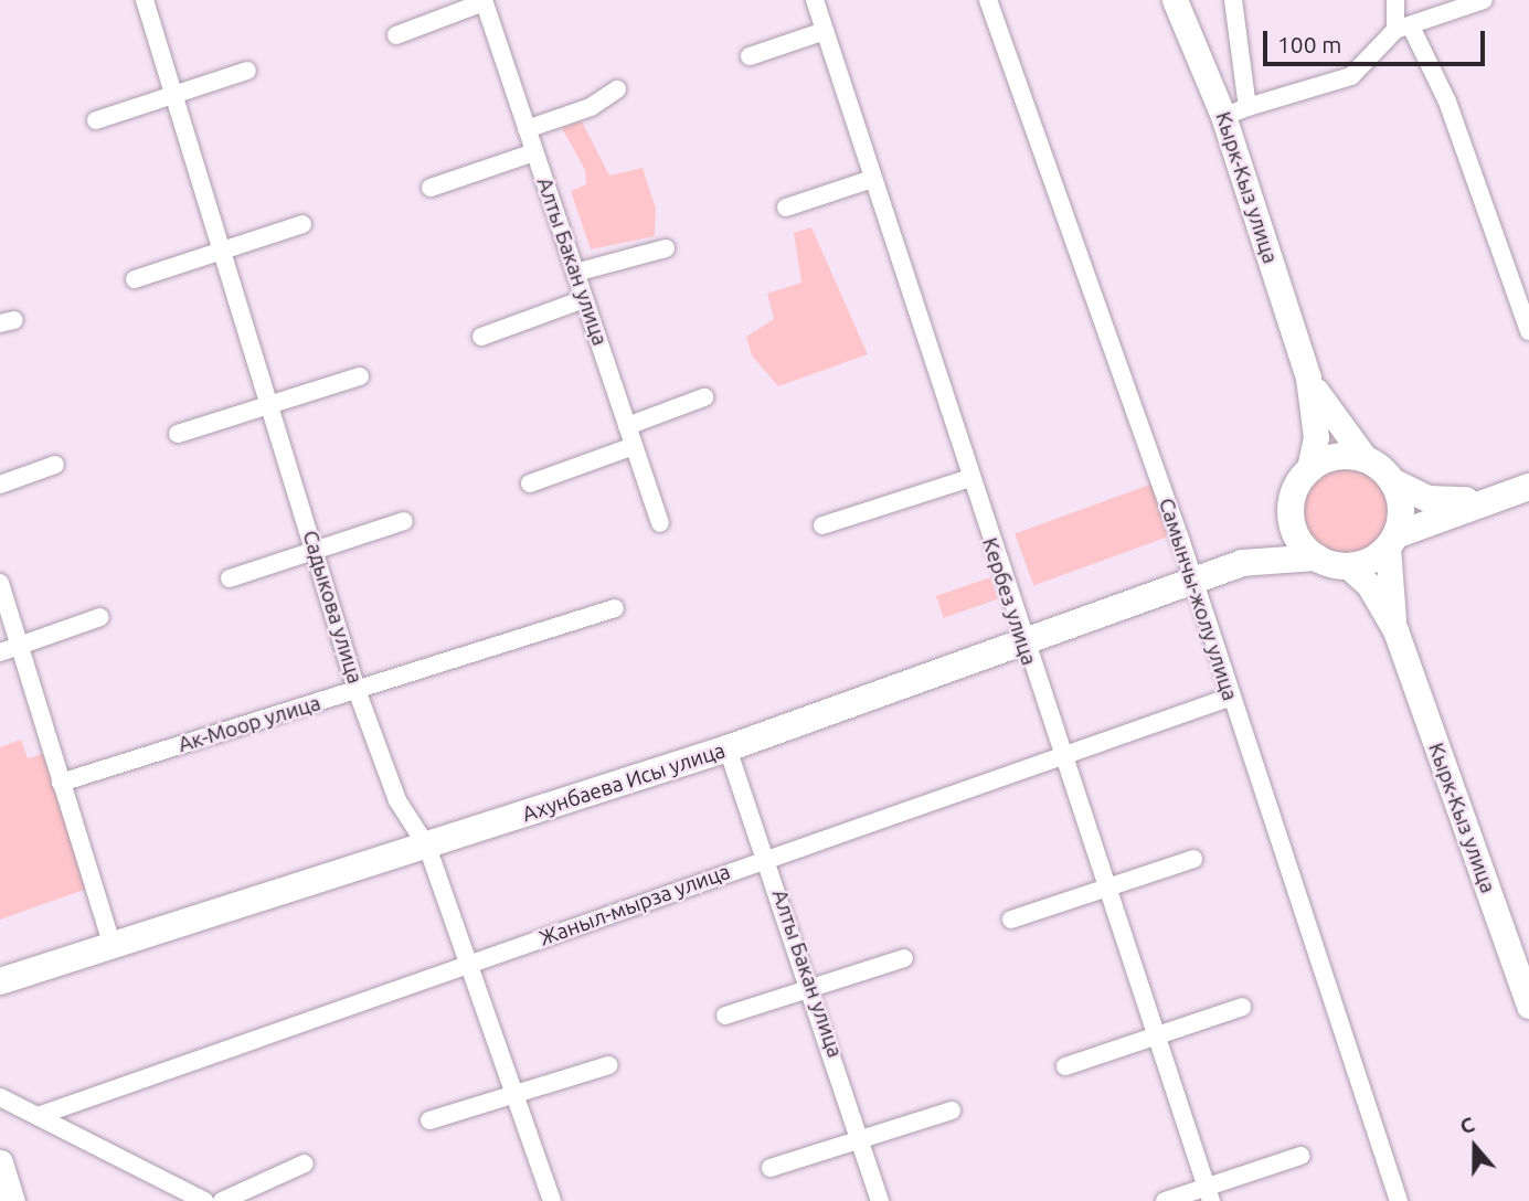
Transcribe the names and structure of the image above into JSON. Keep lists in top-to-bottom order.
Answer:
{
  "streets": {
    "main road": ["Ахунбаева Исы улица"],
    "street": [
      "Кырк-Кыз улица",
      "Алты Бакан улица",
      "Самынчы-жолу улица",
      "Кербез улица",
      "Садыкова улица",
      "Ак-Моор улица",
      "Жаныл-мырза улица"
    ]
  },
  "crossings": [
    ["Кырк-Кыз улица", "Ахунбаева Исы улица"],
    ["Алты Бакан улица", "Ахунбаева Исы улица"],
    ["Алты Бакан улица", "Жаныл-мырза улица"],
    ["Самынчы-жолу улица", "Ахунбаева Исы улица"],
    ["Самынчы-жолу улица", "Жаныл-мырза улица"],
    ["Кербез улица", "Ахунбаева Исы улица"],
    ["Кербез улица", "Жаныл-мырза улица"],
    ["Садыкова улица", "Ак-Моор улица"],
    ["Садыкова улица", "Ахунбаева Исы улица"],
    ["Садыкова улица", "Жаныл-мырза улица"]
  ],
  "scale_bar": "100 m",
  "north": "top"
}
